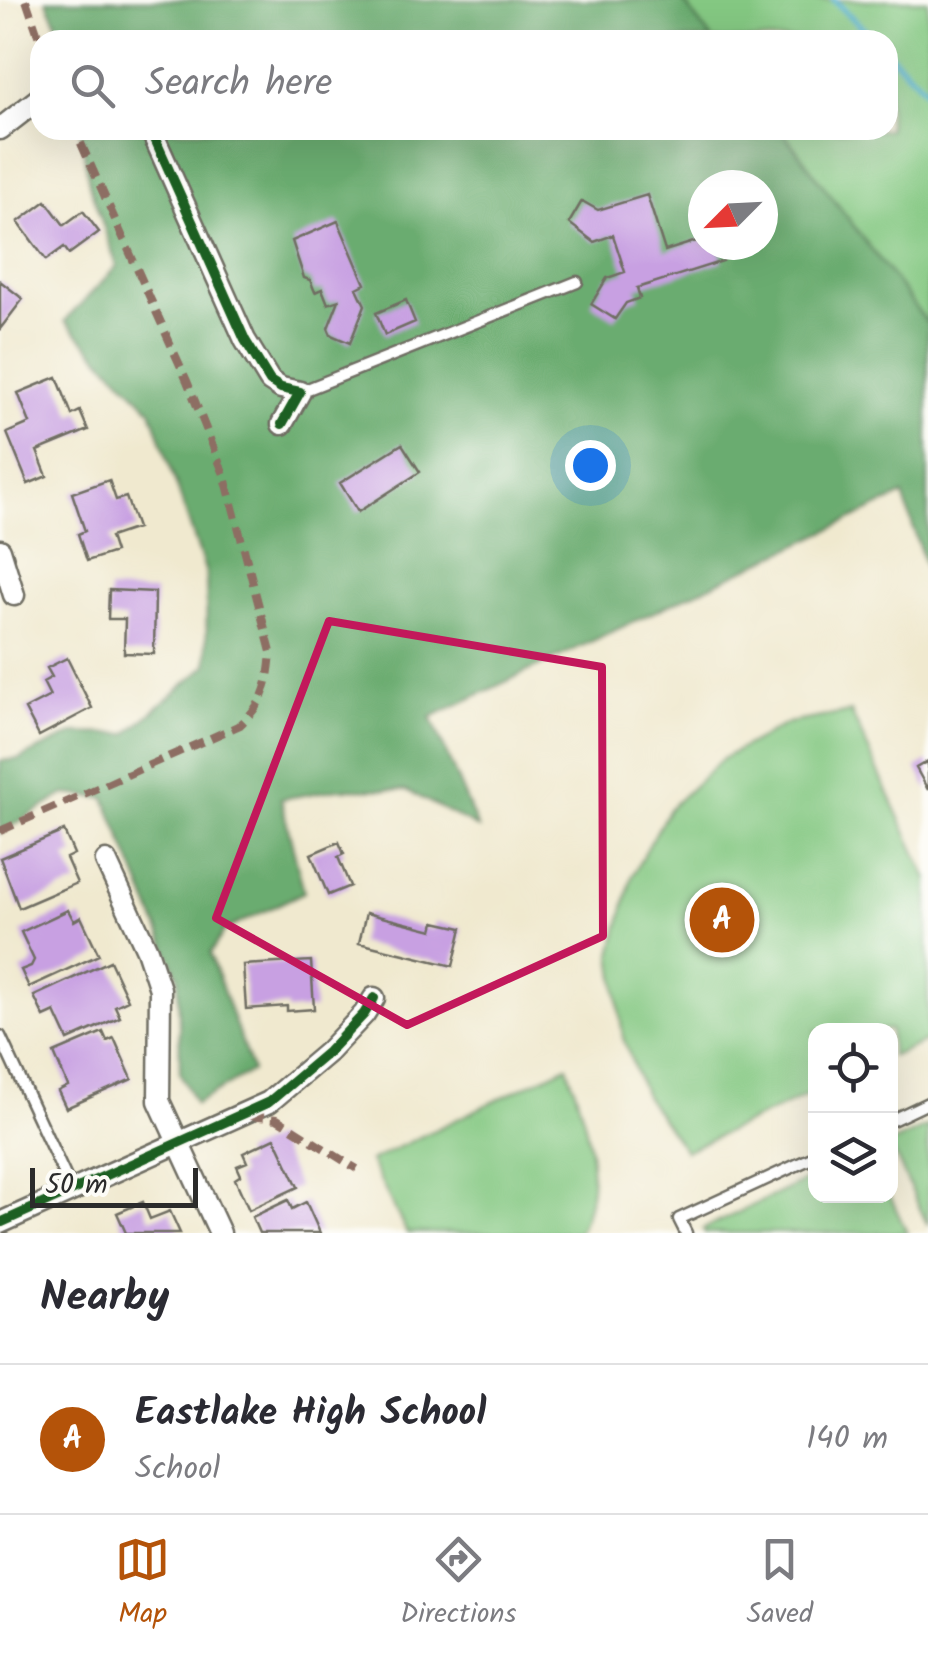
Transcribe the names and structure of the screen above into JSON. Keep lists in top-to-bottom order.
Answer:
{
  "scale_bar": "50 m",
  "north": "bottom left",
  "page": {
    "search": "Search here",
    "pins": "A",
    "scale": "50 m",
    "heading": "Nearby",
    "list": [
      {
        "mark": "A",
        "name": "Eastlake High School",
        "note": "School",
        "value": "140 m"
      }
    ],
    "nav": ["Map", "Directions", "Saved"]
  }
}
